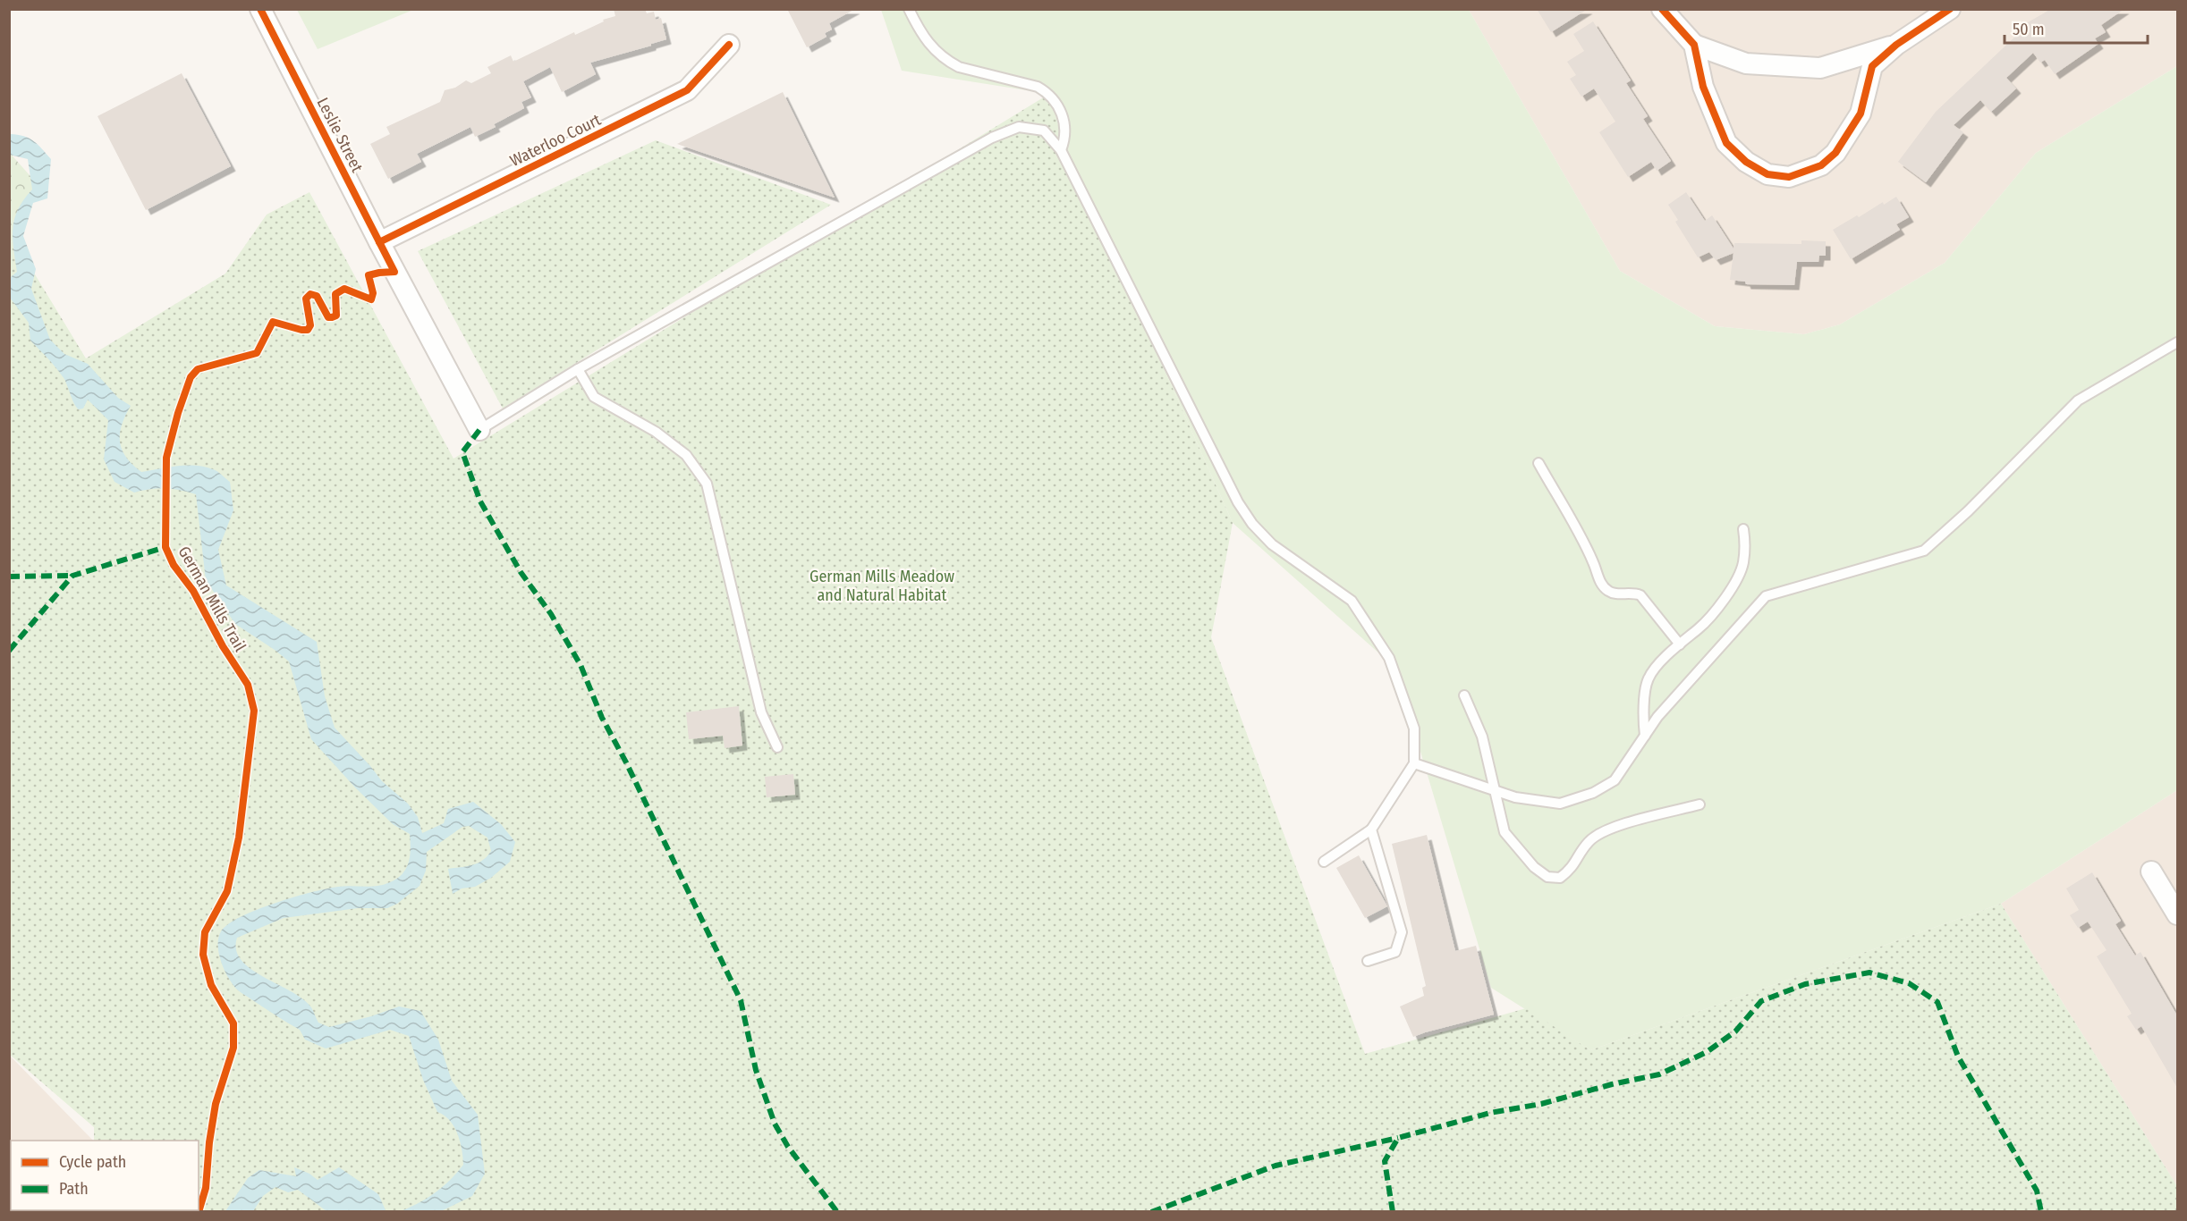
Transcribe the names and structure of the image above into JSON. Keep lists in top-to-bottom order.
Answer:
{
  "streets": {
    "street": ["Leslie Street", "Waterloo Court"],
    "cycle path": ["German Mills Trail"]
  },
  "crossings": [
    ["Leslie Street", "Waterloo Court"]
  ],
  "parks": ["German Mills Meadow and Natural Habitat"],
  "legend": ["Cycle path", "Path"],
  "scale_bar": "50 m"
}
